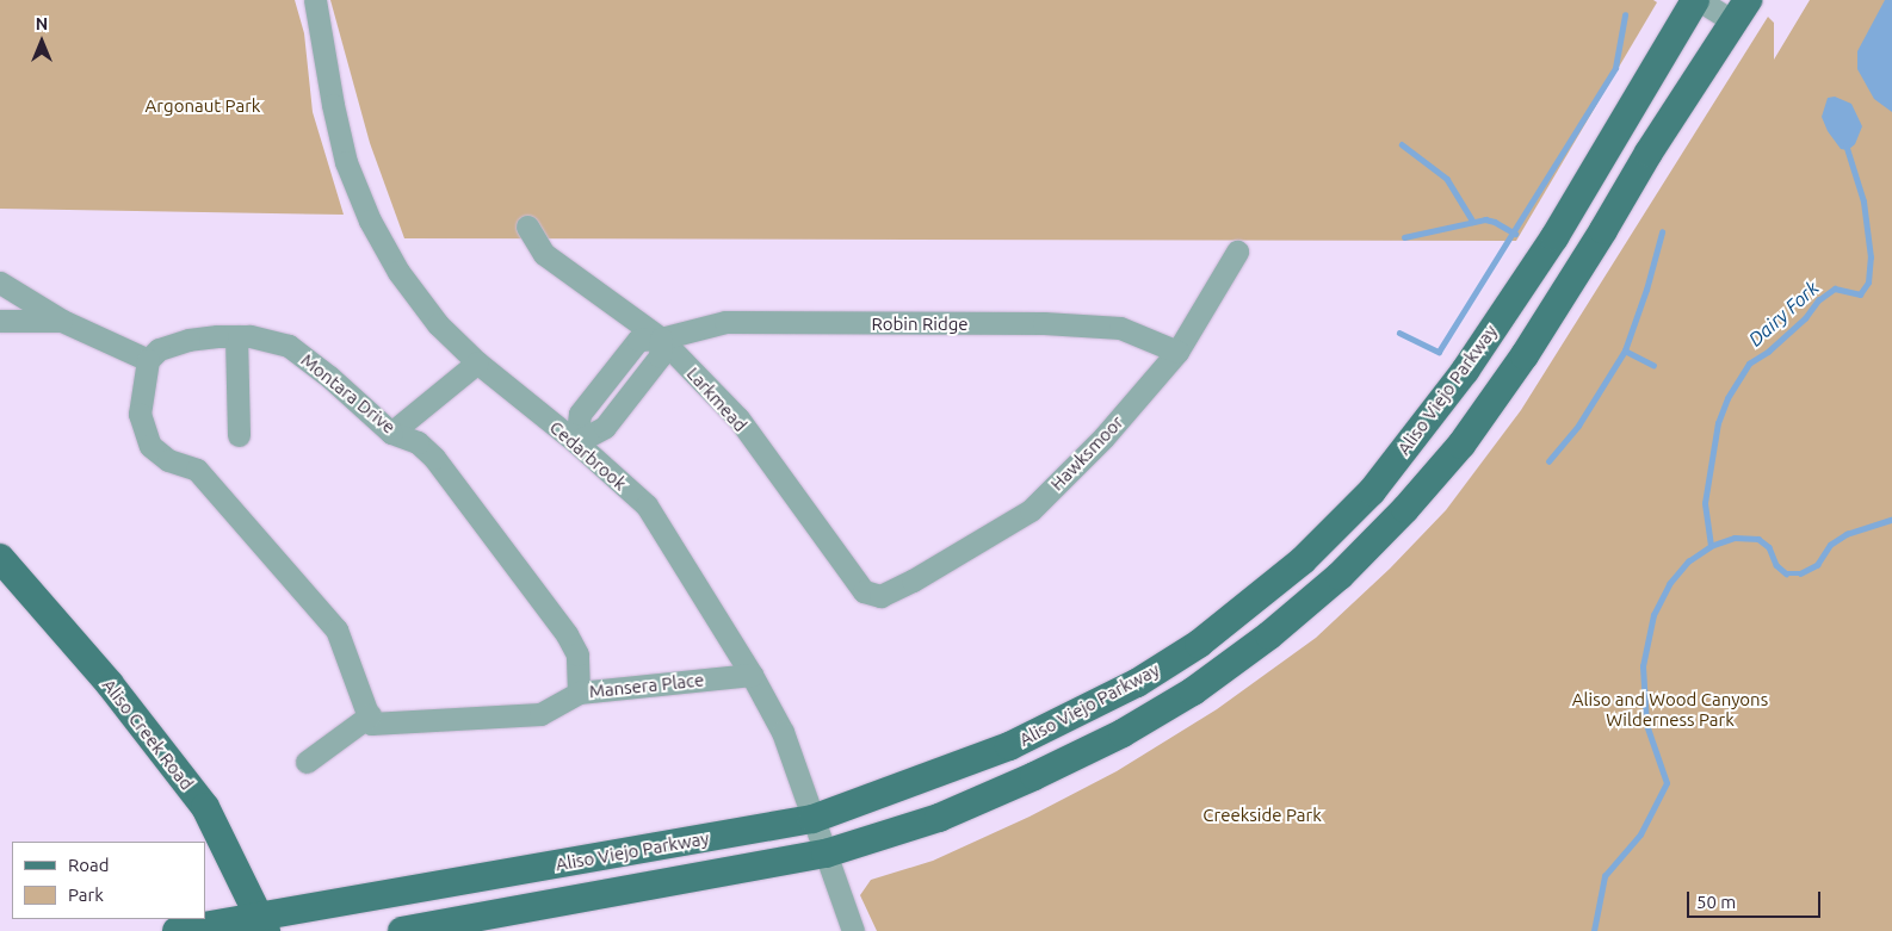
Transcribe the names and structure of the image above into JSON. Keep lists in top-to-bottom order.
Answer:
{
  "streets": {
    "main road": ["Aliso Viejo Parkway", "Aliso Creek Road"],
    "street": [
      "Robin Ridge",
      "Montara Drive",
      "Larkmead",
      "Hawksmoor",
      "Cedarbrook",
      "Mansera Place"
    ]
  },
  "crossings": [
    ["Robin Ridge", "Larkmead"],
    ["Robin Ridge", "Hawksmoor"],
    ["Robin Ridge", "Cedarbrook"],
    ["Aliso Viejo Parkway", "Cedarbrook"],
    ["Aliso Viejo Parkway", "Aliso Creek Road"],
    ["Montara Drive", "Mansera Place"],
    ["Larkmead", "Hawksmoor"],
    ["Cedarbrook", "Mansera Place"]
  ],
  "water": ["Dairy Fork"],
  "parks": ["Argonaut Park", "Aliso and Wood Canyons Wilderness Park", "Creekside Park"],
  "legend": ["Road", "Park"],
  "scale_bar": "50 m",
  "north": "top"
}
